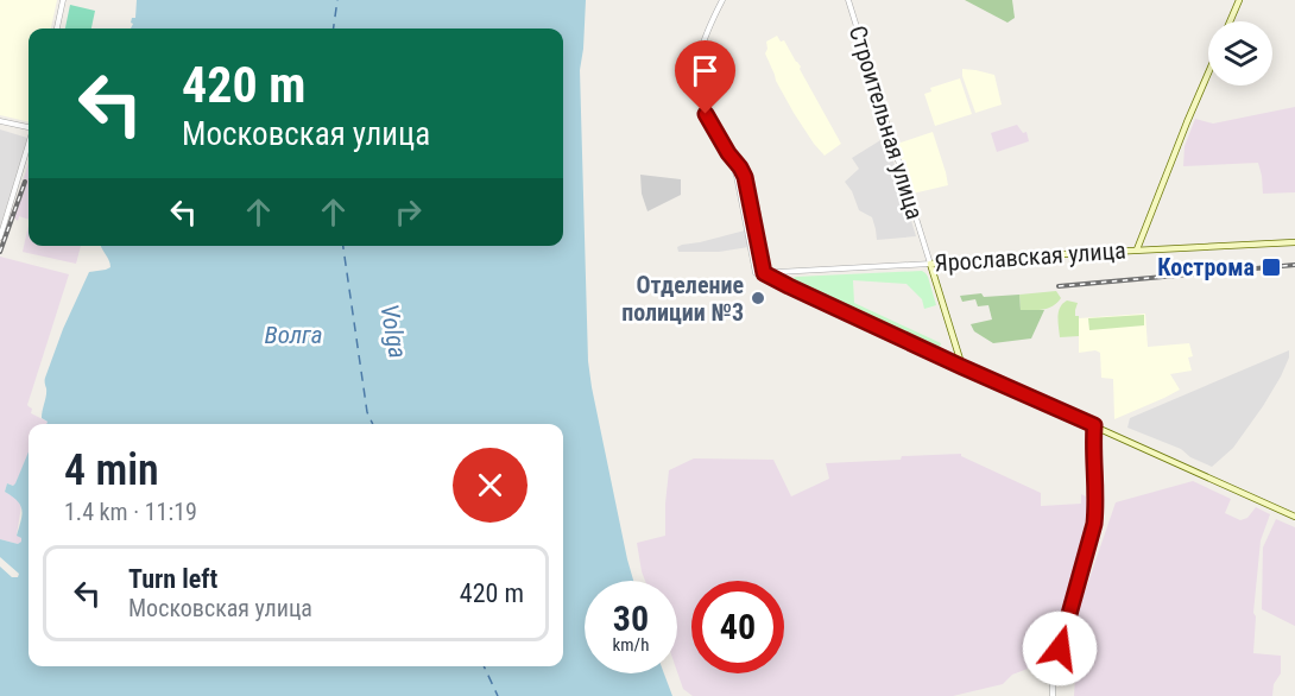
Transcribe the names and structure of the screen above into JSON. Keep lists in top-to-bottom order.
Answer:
{
  "streets": {
    "main road": ["Строительная улица", "Ярославская улица"]
  },
  "crossings": [
    ["Строительная улица", "Ярославская улица"]
  ],
  "water": ["Volga", "Волга"],
  "places": {
    "transit": ["Кострома"],
    "other": ["Отделение полиции №3"]
  },
  "page": {
    "turn": ["420 m", "Московская улица"],
    "heading": ["4 min", "1.4 km · 11:19"],
    "list": [
      {
        "name": "Turn left",
        "note": "Московская улица",
        "value": "420 m"
      }
    ],
    "speed": "30 km/h",
    "limit": "40"
  }
}
